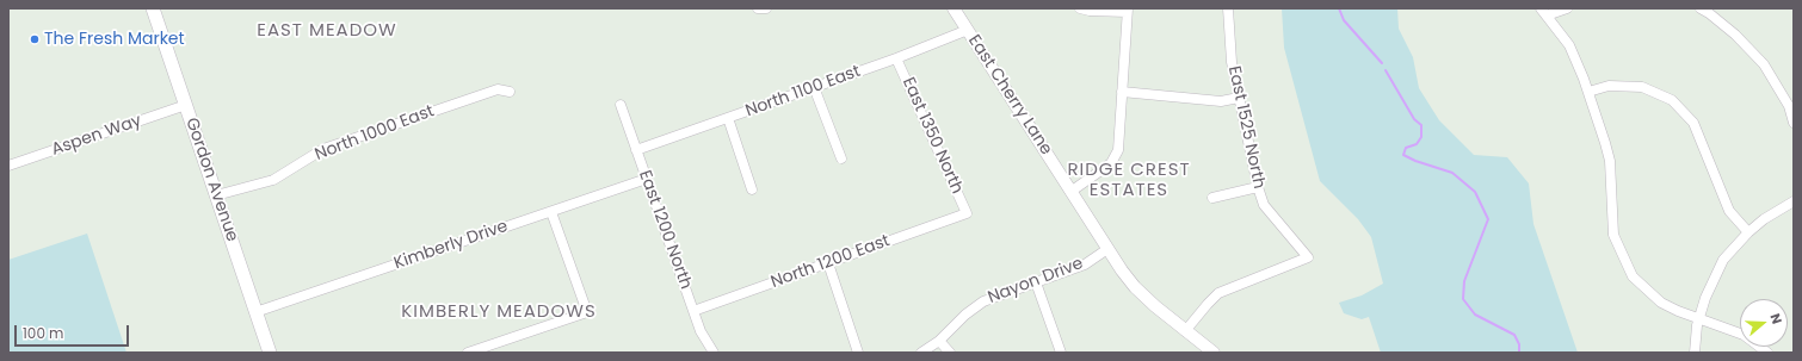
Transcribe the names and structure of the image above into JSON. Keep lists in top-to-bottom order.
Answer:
{
  "streets": {
    "main road": ["Gordon Avenue"],
    "street": [
      "North 1100 East",
      "East Cherry Lane",
      "East 1525 North",
      "North 1000 East",
      "Aspen Way",
      "East 1350 North",
      "East 1200 North",
      "Kimberly Drive",
      "North 1200 East",
      "Nayon Drive"
    ]
  },
  "crossings": [
    ["North 1100 East", "East Cherry Lane"],
    ["North 1100 East", "East 1350 North"],
    ["North 1100 East", "East 1200 North"],
    ["East Cherry Lane", "East 1525 North"],
    ["East Cherry Lane", "Nayon Drive"],
    ["North 1000 East", "Gordon Avenue"],
    ["Aspen Way", "Gordon Avenue"],
    ["East 1350 North", "North 1200 East"],
    ["Gordon Avenue", "Kimberly Drive"],
    ["East 1200 North", "Kimberly Drive"],
    ["East 1200 North", "North 1200 East"]
  ],
  "districts": ["EAST MEADOW", "RIDGE CREST ESTATES", "KIMBERLY MEADOWS"],
  "places": ["The Fresh Market"],
  "scale_bar": "100 m",
  "north": "right"
}
